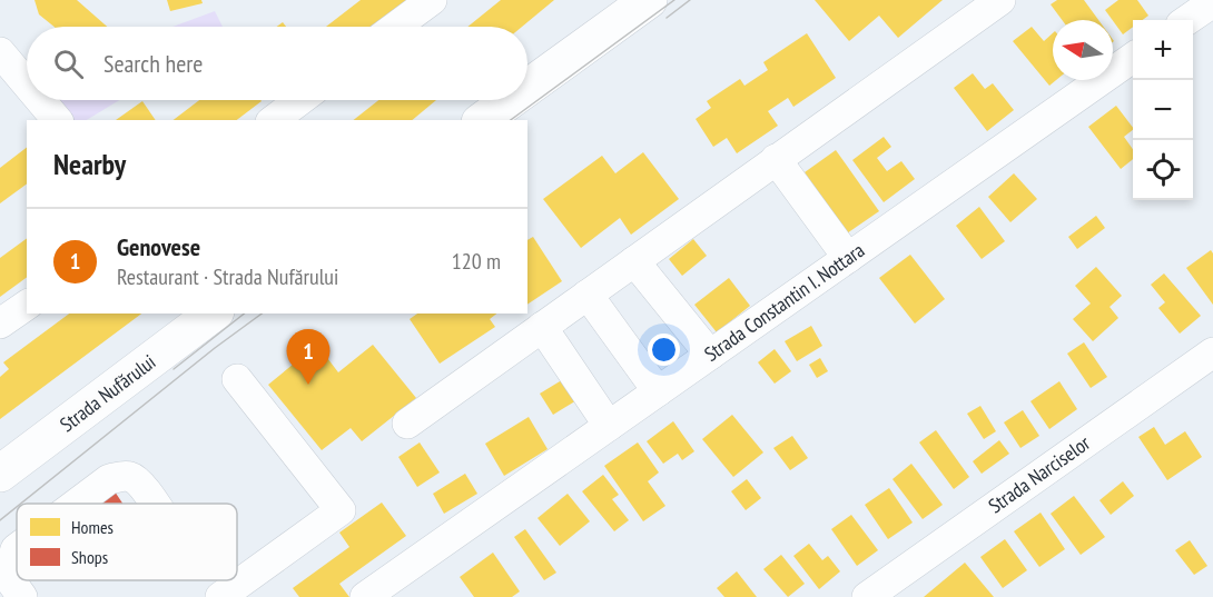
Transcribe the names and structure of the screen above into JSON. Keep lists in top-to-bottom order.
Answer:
{
  "streets": {
    "main road": ["Strada Nufărului"],
    "street": ["Strada Constantin I. Nottara", "Strada Narciselor"]
  },
  "legend": ["Homes", "Shops"],
  "north": "left",
  "page": {
    "map_buttons": ["+", "−"],
    "search": "Search here",
    "heading": "Nearby",
    "list": [
      {
        "mark": "1",
        "name": "Genovese",
        "note": "Restaurant · Strada Nufărului",
        "value": "120 m"
      }
    ],
    "pins": "1"
  }
}
